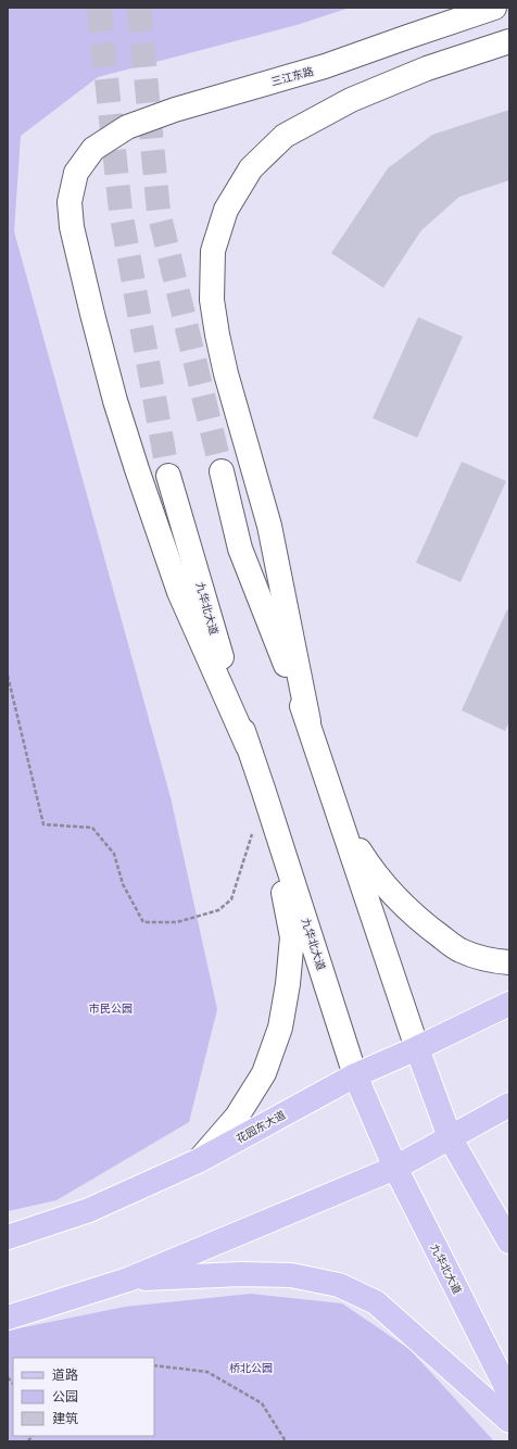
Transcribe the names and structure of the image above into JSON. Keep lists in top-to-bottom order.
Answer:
{
  "streets": {
    "main road": ["三江东路", "九华北大道", "花园东大道"]
  },
  "crossings": [
    ["三江东路", "九华北大道"],
    ["九华北大道", "花园东大道"]
  ],
  "parks": ["市民公园", "桥北公园"],
  "legend": ["道路", "公园", "建筑"]
}
